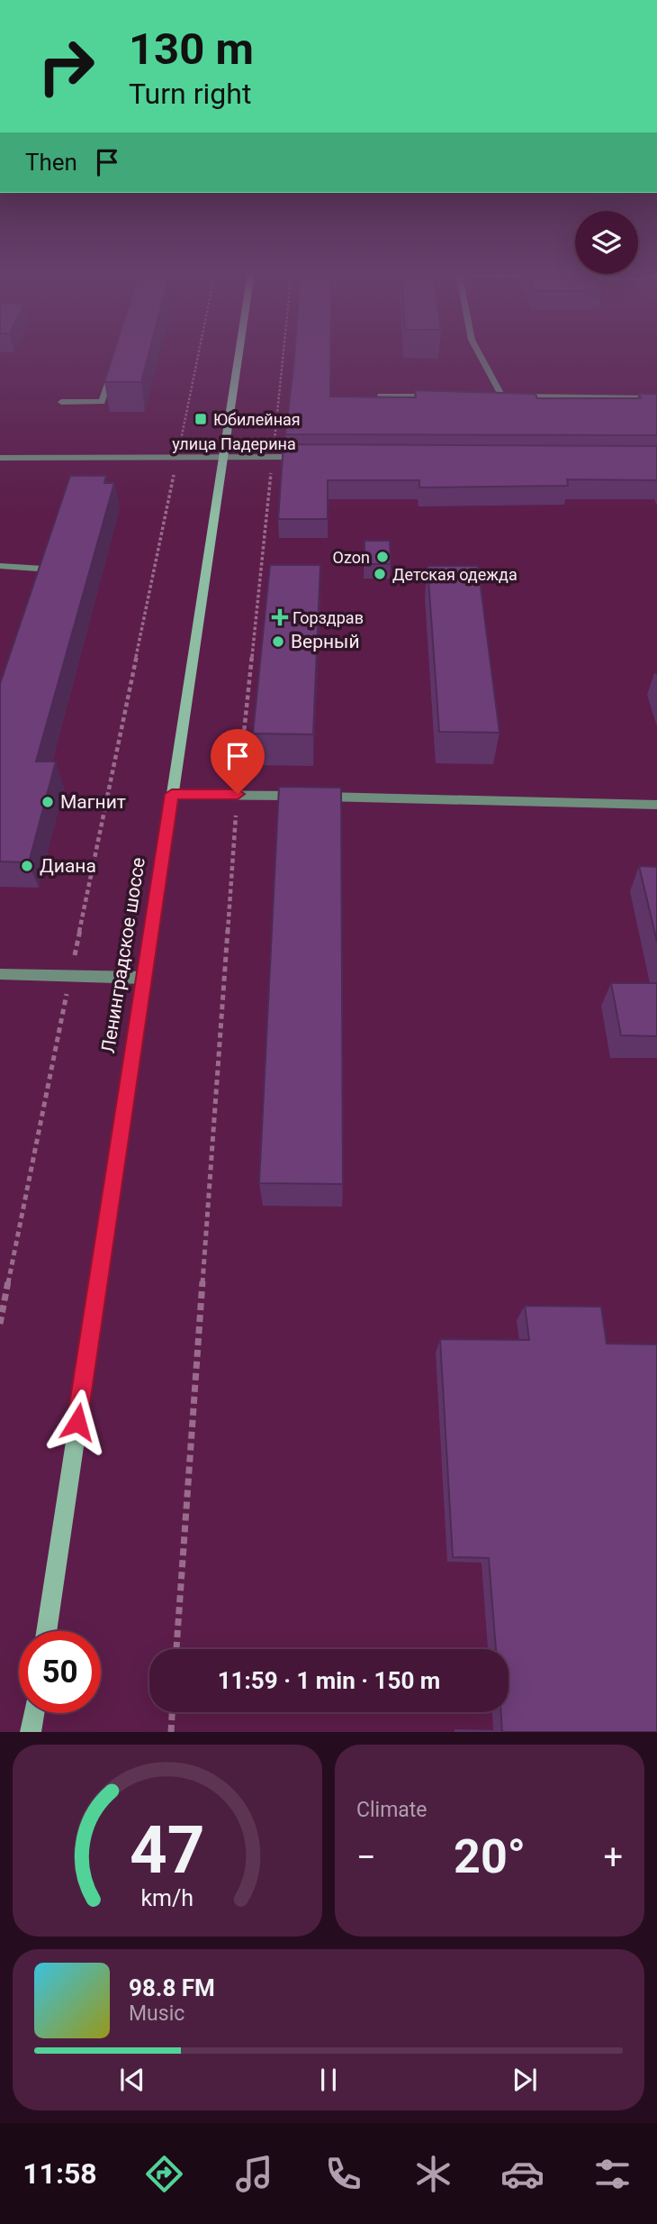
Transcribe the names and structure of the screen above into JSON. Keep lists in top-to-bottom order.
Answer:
{
  "streets": {
    "main road": ["Ленинградское шоссе"],
    "street": ["улица Падерина"]
  },
  "crossings": [
    ["улица Падерина", "Ленинградское шоссе"]
  ],
  "places": {
    "transit": ["Юбилейная"],
    "other": [
      "Ozon",
      "Детская одежда",
      "Верный",
      "Магнит",
      "Диана"
    ],
    "health": ["Горздрав"]
  },
  "page": {
    "turn": ["130 m", "Turn right"],
    "then": "Then",
    "limit": "50",
    "trip": "11:59 · 1 min · 150 m",
    "tile": "Climate",
    "heat": ["−", "20°", "+"],
    "song": ["98.8 FM", "Music"],
    "tabs": "11:58",
    "gauge": ["47", "km/h"]
  }
}
